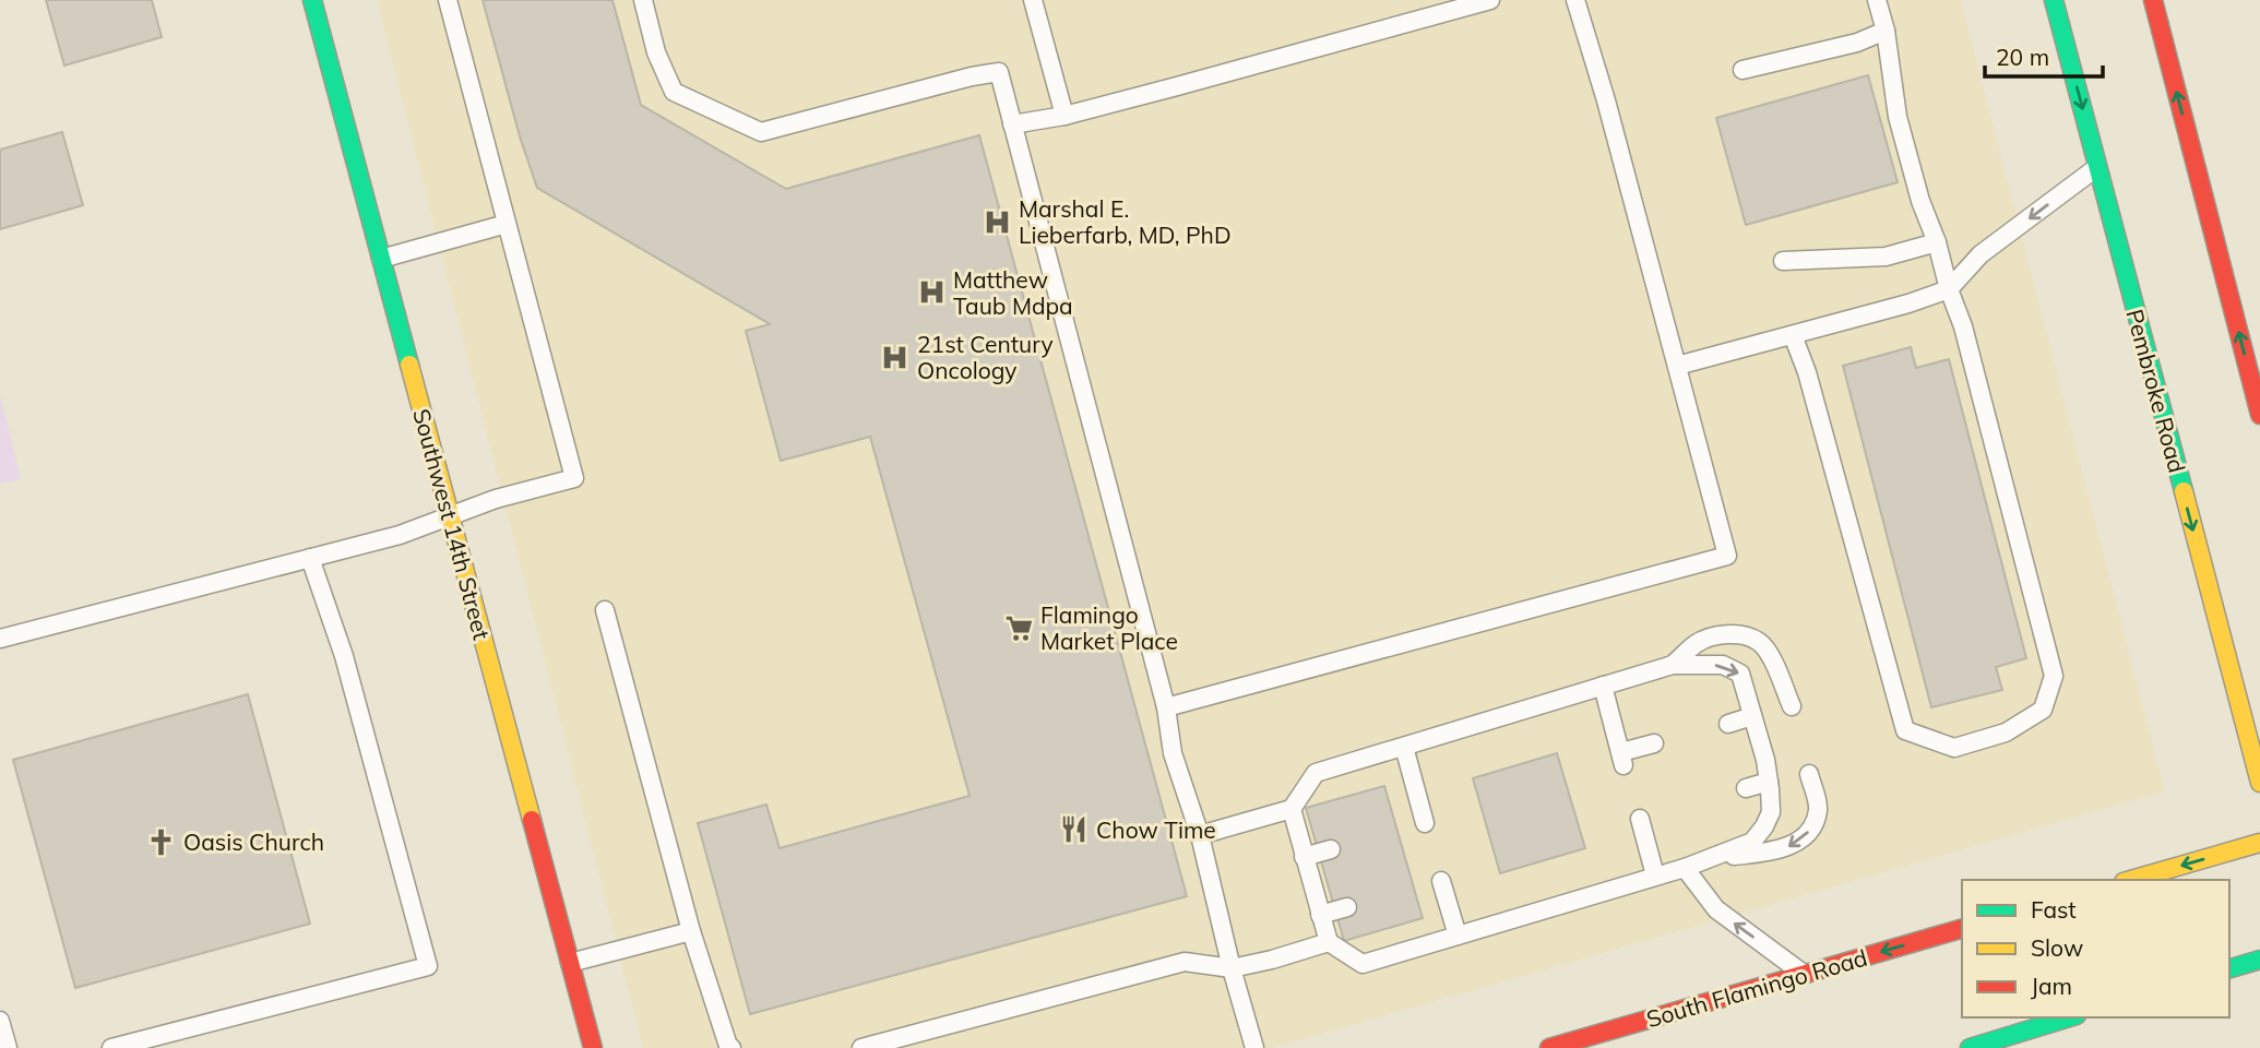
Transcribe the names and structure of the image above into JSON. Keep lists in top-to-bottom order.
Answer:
{
  "streets": {
    "main road": ["Pembroke Road", "Southwest 14th Street", "South Flamingo Road"]
  },
  "one_way": ["South Flamingo Road"],
  "places": {
    "hospital": ["Marshal E. Lieberfarb, MD, PhD", "Matthew Taub Mdpa", "21st Century Oncology"],
    "supermarket": ["Flamingo Market Place"],
    "restaurant": ["Chow Time"],
    "church": ["Oasis Church"]
  },
  "legend": ["Fast", "Slow", "Jam"],
  "scale_bar": "20 m"
}
